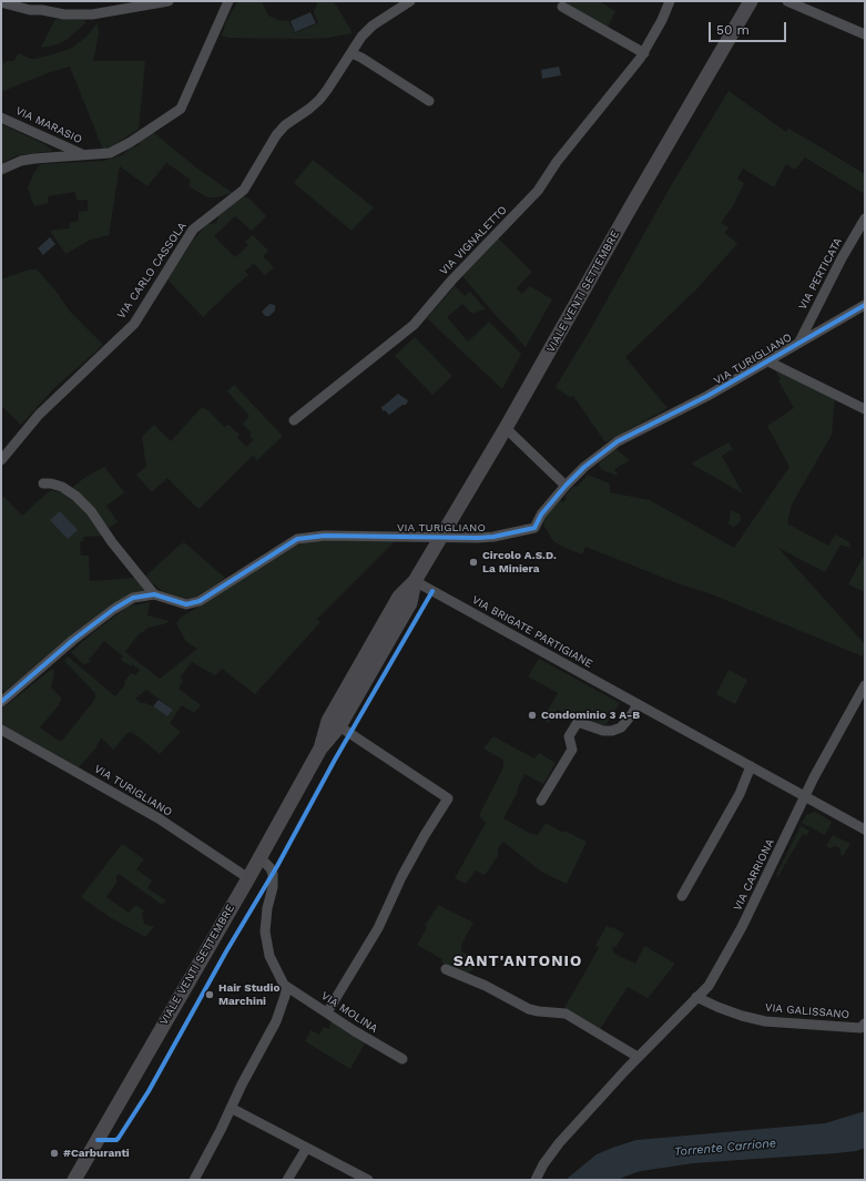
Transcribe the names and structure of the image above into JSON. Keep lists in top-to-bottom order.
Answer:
{
  "streets": {
    "main road": ["VIALE VENTI SETTEMBRE"],
    "street": [
      "VIA MARASIO",
      "VIA VIGNALETTO",
      "VIA CARLO CASSOLA",
      "VIA PERTICATA",
      "VIA TURIGLIANO",
      "VIA BRIGATE PARTIGIANE",
      "VIA CARRIONA",
      "VIA GALISSANO",
      "VIA MOLINA"
    ]
  },
  "crossings": [
    ["VIA PERTICATA", "VIA TURIGLIANO"],
    ["VIALE VENTI SETTEMBRE", "VIA TURIGLIANO"],
    ["VIALE VENTI SETTEMBRE", "VIA BRIGATE PARTIGIANE"],
    ["VIA BRIGATE PARTIGIANE", "VIA CARRIONA"],
    ["VIA CARRIONA", "VIA GALISSANO"]
  ],
  "districts": ["SANT'ANTONIO"],
  "water": ["Torrente Carrione"],
  "places": [
    "Circolo A.S.D. La Miniera",
    "Condominio 3 A-B",
    "Hair Studio Marchini",
    "#Carburanti"
  ],
  "scale_bar": "50 m"
}
